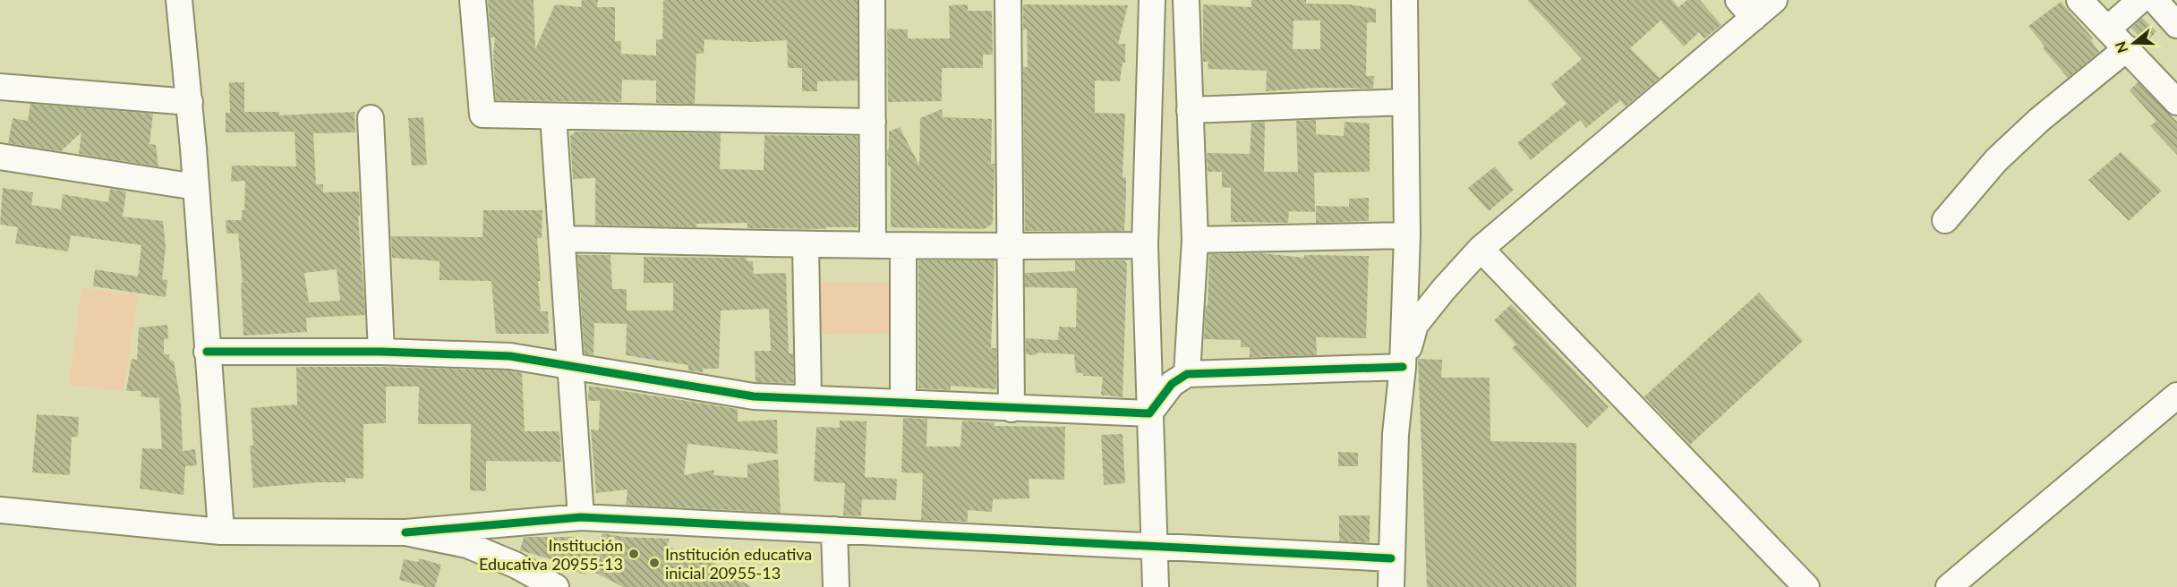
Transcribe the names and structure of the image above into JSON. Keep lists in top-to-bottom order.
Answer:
{
  "places": ["Institución Educativa 20955-13", "Institución educativa inicial 20955-13"],
  "north": "left"
}
